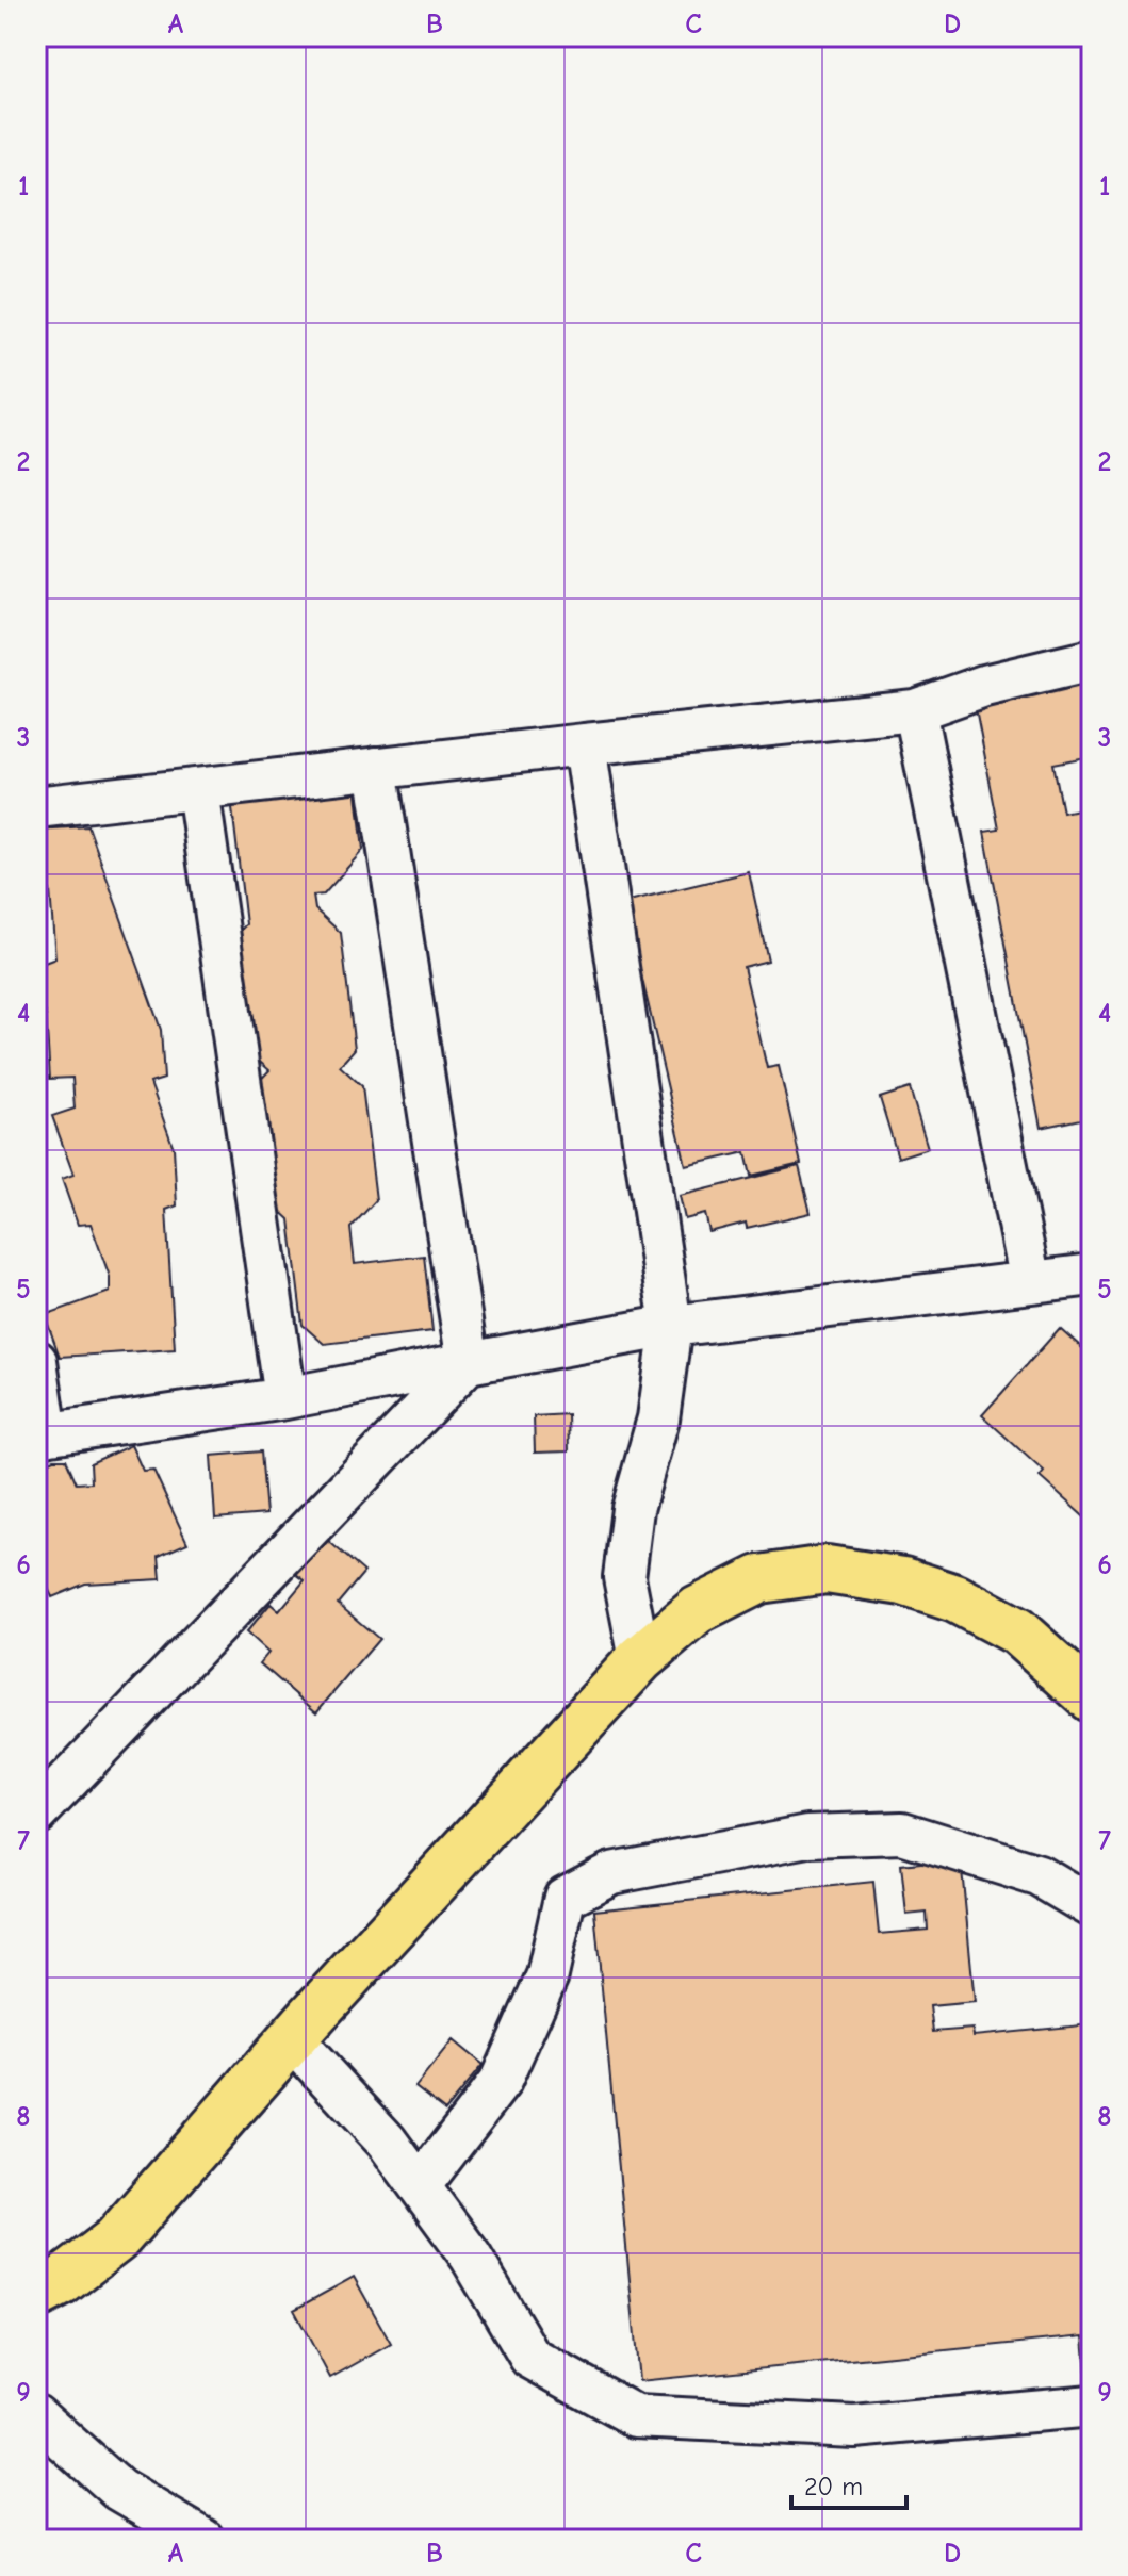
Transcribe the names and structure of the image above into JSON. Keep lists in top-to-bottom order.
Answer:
{
  "scale_bar": "20 m",
  "grid": {
    "columns": [
      "A",
      "B",
      "C",
      "D"
    ],
    "rows": [
      "1",
      "2",
      "3",
      "4",
      "5",
      "6",
      "7",
      "8",
      "9"
    ]
  }
}
